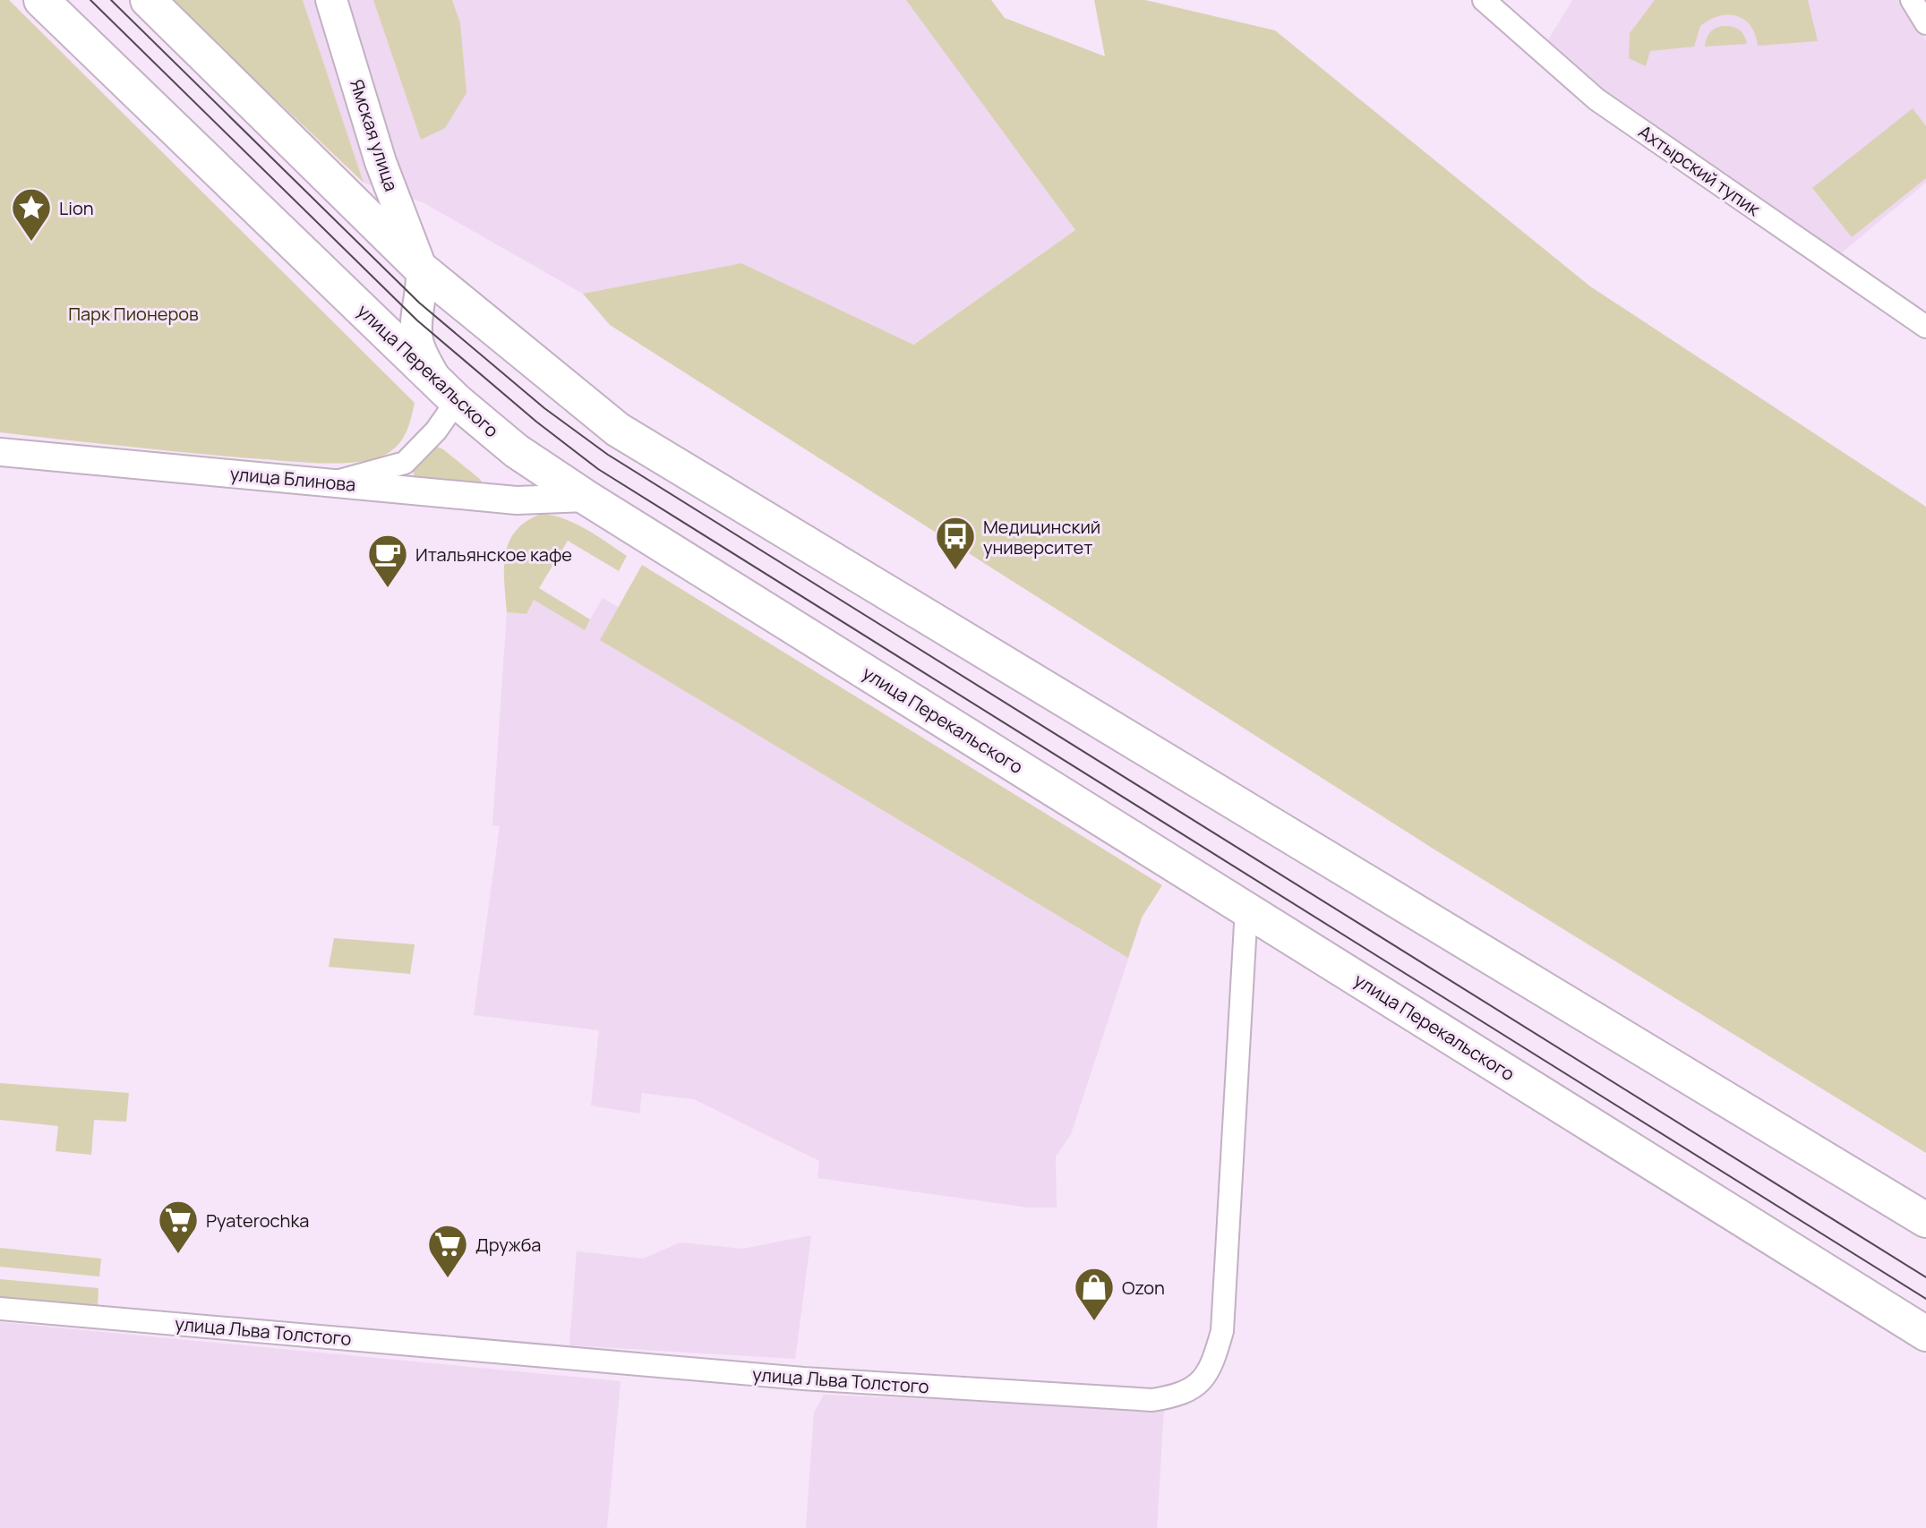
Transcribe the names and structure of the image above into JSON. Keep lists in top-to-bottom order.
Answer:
{
  "streets": {
    "main road": ["Ямская улица", "улица Перекальского"],
    "street": ["Ахтырский тупик", "улица Блинова", "улица Льва Толстого"]
  },
  "crossings": [
    ["улица Перекальского", "улица Блинова"],
    ["улица Перекальского", "улица Льва Толстого"]
  ],
  "parks": ["Парк Пионеров"],
  "places": {
    "place": ["Lion"],
    "bus stop": ["Медицинский университет"],
    "cafe": ["Итальянское кафе"],
    "supermarket": ["Pyaterochka", "Дружба"],
    "shop": ["Ozon"]
  }
}
